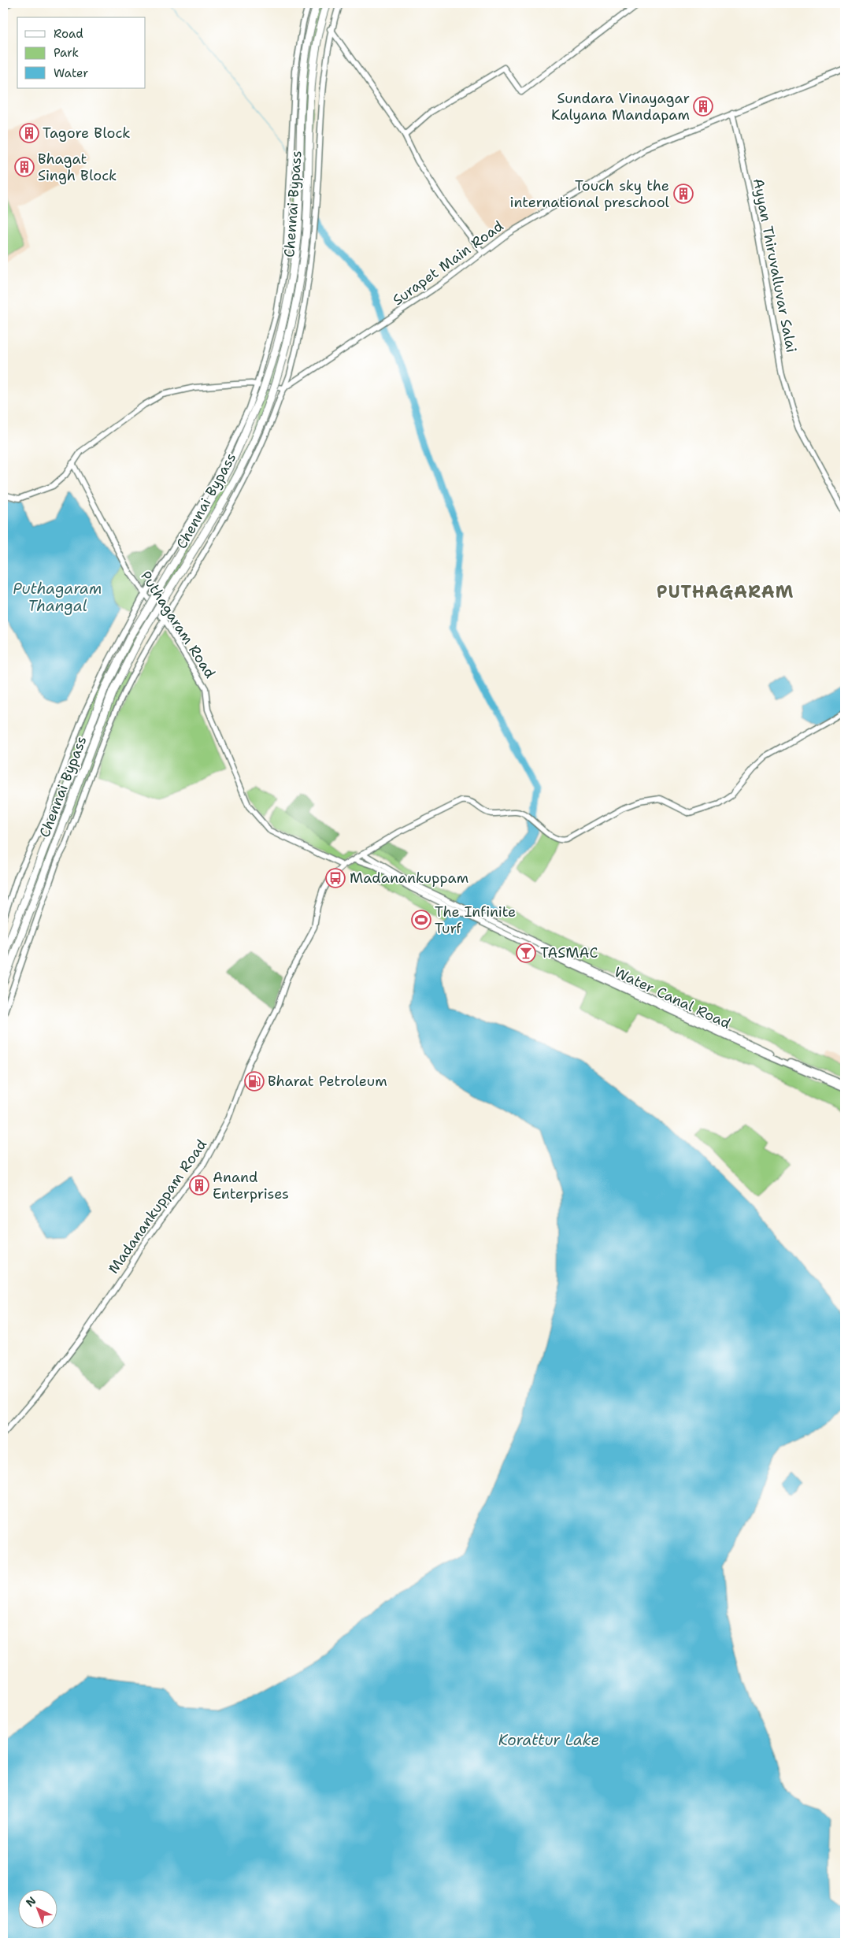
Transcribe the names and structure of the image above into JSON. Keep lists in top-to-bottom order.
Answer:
{
  "streets": {
    "highway": ["Chennai Bypass"],
    "street": [
      "Surapet Main Road",
      "Ayyan Thiruvalluvar Salai",
      "Puthagaram Road",
      "Water Canal Road",
      "Madanankuppam Road"
    ]
  },
  "crossings": [
    ["Surapet Main Road", "Ayyan Thiruvalluvar Salai"],
    ["Puthagaram Road", "Madanankuppam Road"]
  ],
  "districts": ["PUTHAGARAM"],
  "water": ["Puthagaram Thangal", "Korattur Lake"],
  "places": {
    "building": [
      "Sundara Vinayagar Kalyana Mandapam",
      "Tagore Block",
      "Bhagat Singh Block",
      "Touch sky the international preschool",
      "Anand Enterprises"
    ],
    "bus stop": ["Madanankuppam"],
    "sports": ["The Infinite Turf"],
    "bar": ["TASMAC"],
    "fuel station": ["Bharat Petroleum"]
  },
  "legend": ["Road", "Park", "Water"],
  "north": "top left"
}
